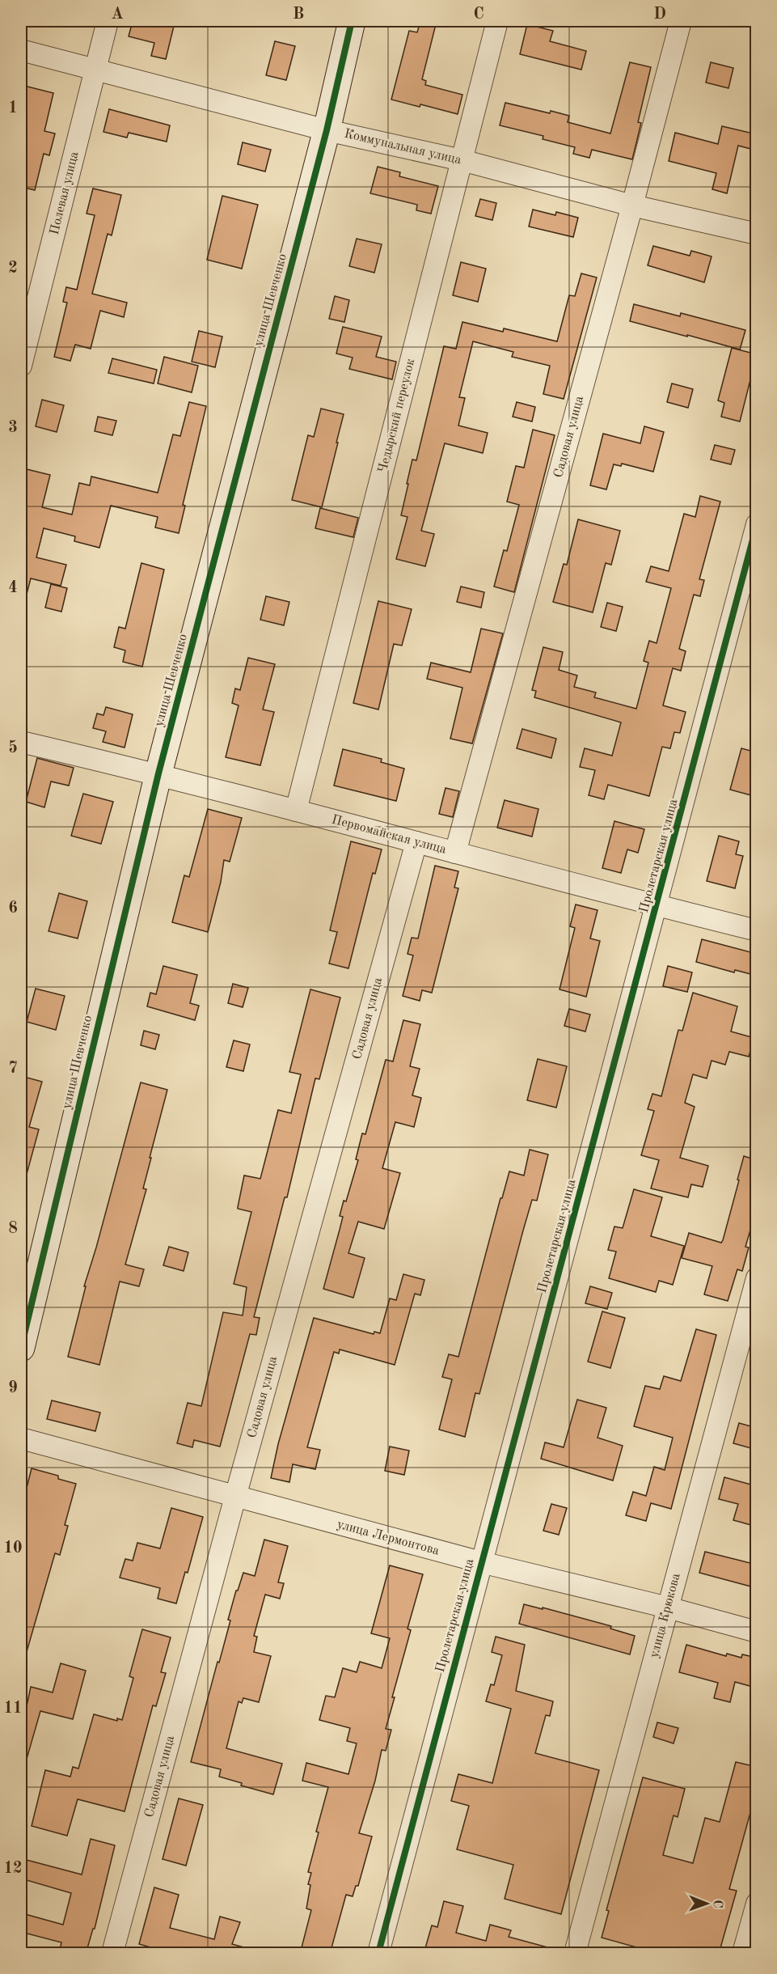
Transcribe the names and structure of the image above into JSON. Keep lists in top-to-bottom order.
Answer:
{
  "streets": {
    "street": [
      "Коммунальная улица",
      "Полевая улица",
      "улица Шевченко",
      "Чедырский переулок",
      "Садовая улица",
      "Первомайская улица",
      "Пролетарская улица",
      "улица Лермонтова",
      "улица Крюкова"
    ]
  },
  "crossings": [
    ["Коммунальная улица", "Полевая улица"],
    ["Коммунальная улица", "улица Шевченко"],
    ["Коммунальная улица", "Чедырский переулок"],
    ["Коммунальная улица", "Садовая улица"],
    ["улица Шевченко", "Первомайская улица"],
    ["Чедырский переулок", "Первомайская улица"],
    ["Садовая улица", "Первомайская улица"],
    ["Садовая улица", "улица Лермонтова"],
    ["Первомайская улица", "Пролетарская улица"],
    ["Пролетарская улица", "улица Лермонтова"],
    ["улица Лермонтова", "улица Крюкова"]
  ],
  "north": "right",
  "grid": {
    "columns": [
      "A",
      "B",
      "C",
      "D"
    ],
    "rows": [
      "1",
      "2",
      "3",
      "4",
      "5",
      "6",
      "7",
      "8",
      "9",
      "10",
      "11",
      "12"
    ]
  }
}
